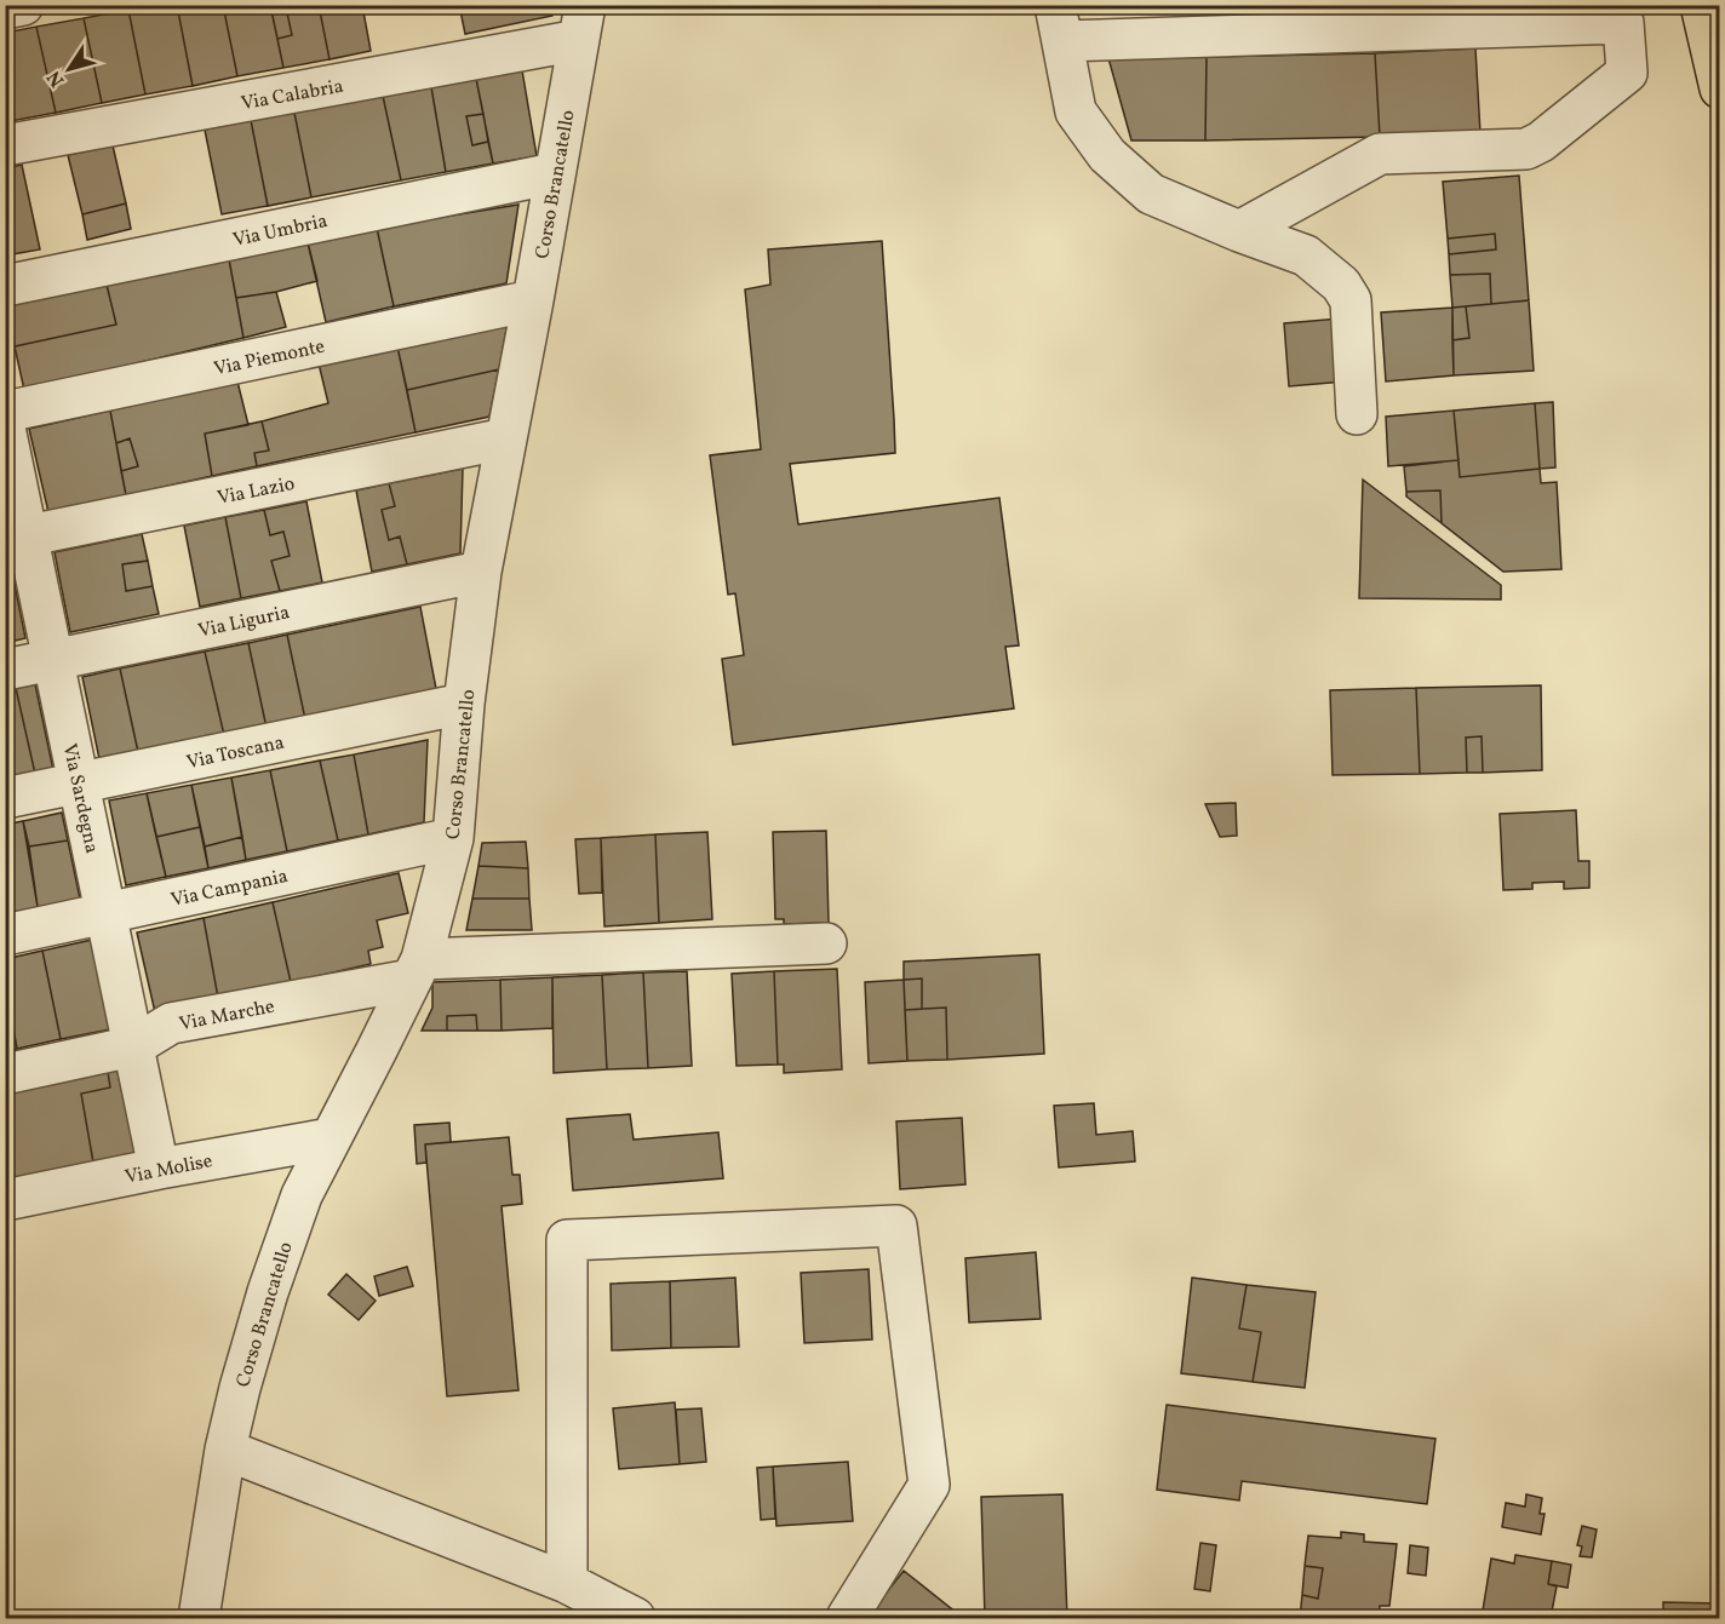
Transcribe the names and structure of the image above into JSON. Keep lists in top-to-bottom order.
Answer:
{
  "streets": {
    "street": [
      "Via Calabria",
      "Corso Brancatello",
      "Via Umbria",
      "Via Piemonte",
      "Via Lazio",
      "Via Liguria",
      "Via Toscana",
      "Via Sardegna",
      "Via Campania",
      "Via Marche",
      "Via Molise"
    ]
  },
  "crossings": [
    ["Via Calabria", "Corso Brancatello"],
    ["Corso Brancatello", "Via Umbria"],
    ["Corso Brancatello", "Via Piemonte"],
    ["Corso Brancatello", "Via Lazio"],
    ["Corso Brancatello", "Via Liguria"],
    ["Corso Brancatello", "Via Toscana"],
    ["Corso Brancatello", "Via Campania"],
    ["Corso Brancatello", "Via Marche"],
    ["Corso Brancatello", "Via Molise"],
    ["Via Lazio", "Via Sardegna"],
    ["Via Liguria", "Via Sardegna"],
    ["Via Toscana", "Via Sardegna"],
    ["Via Sardegna", "Via Campania"],
    ["Via Sardegna", "Via Marche"],
    ["Via Sardegna", "Via Molise"]
  ],
  "north": "bottom left"
}
